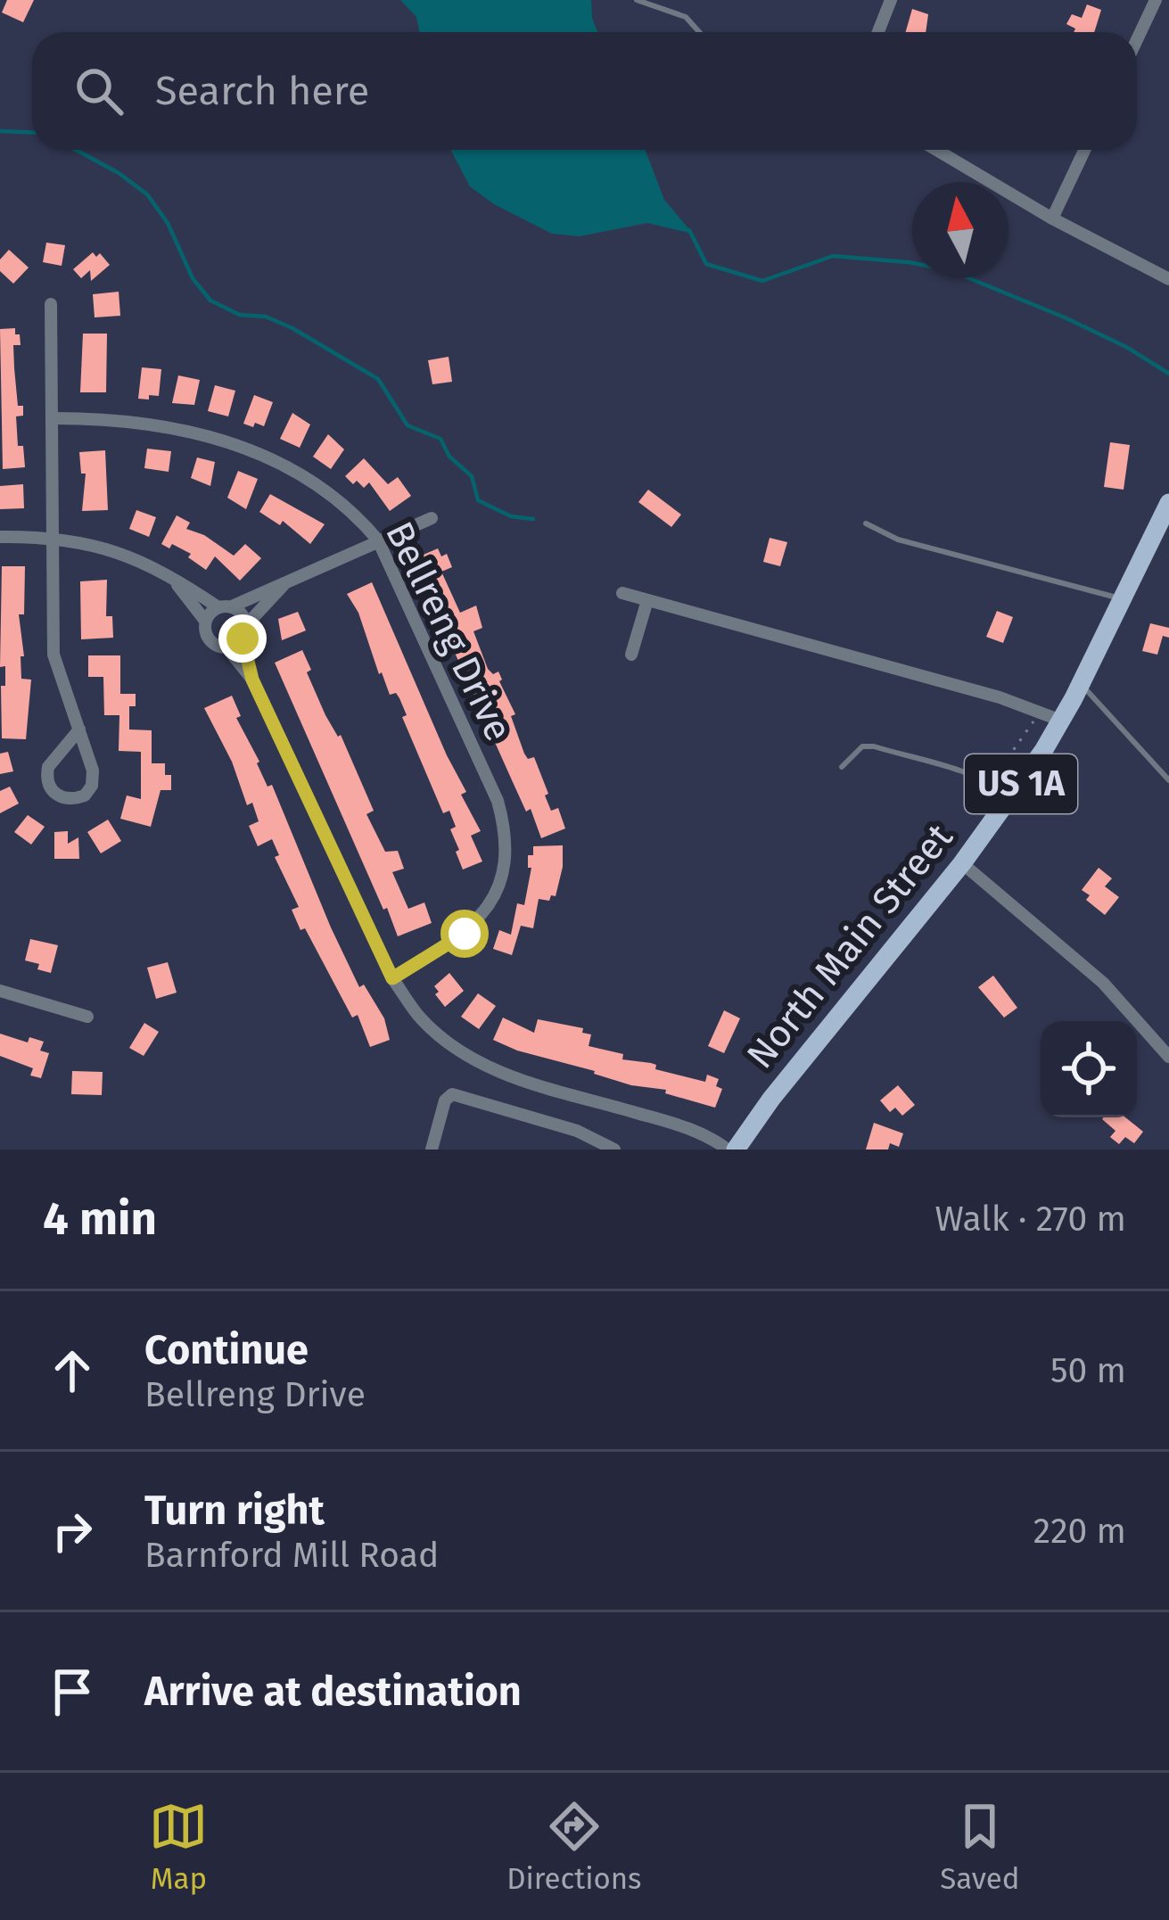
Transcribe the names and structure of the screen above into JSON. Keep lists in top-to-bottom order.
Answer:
{
  "streets": {
    "main road": ["US 1A", "North Main Street"],
    "street": ["Bellreng Drive"]
  },
  "north": "top",
  "page": {
    "search": "Search here",
    "heading": ["4 min", "Walk · 270 m"],
    "list": [
      ["Continue", "Bellreng Drive", "50 m"],
      ["Turn right", "Barnford Mill Road", "220 m"],
      "Arrive at destination"
    ],
    "nav": ["Map", "Directions", "Saved"]
  }
}
